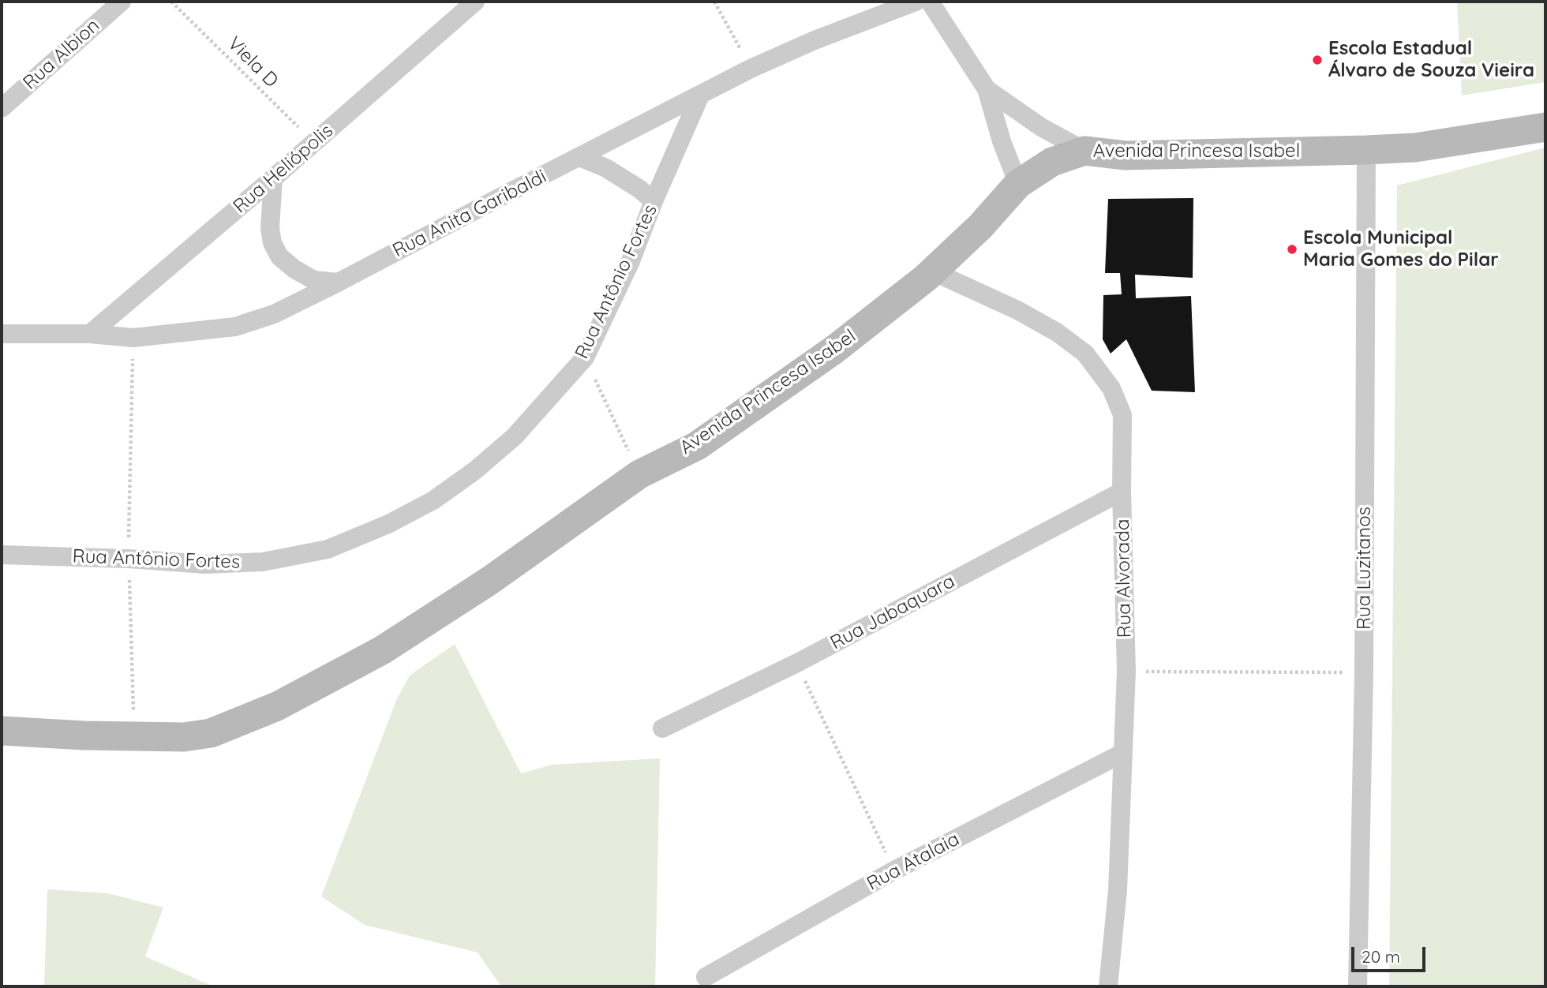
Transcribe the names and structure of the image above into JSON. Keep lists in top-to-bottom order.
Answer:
{
  "streets": {
    "main road": ["Avenida Princesa Isabel"],
    "street": [
      "Rua Albion",
      "Rua Heliópolis",
      "Rua Anita Garibaldi",
      "Rua Antônio Fortes",
      "Rua Luzitanos",
      "Rua Alvorada",
      "Rua Jabaquara",
      "Rua Atalaia"
    ],
    "path": ["Viela D"]
  },
  "crossings": [
    ["Viela D", "Rua Heliópolis"],
    ["Avenida Princesa Isabel", "Rua Luzitanos"],
    ["Avenida Princesa Isabel", "Rua Alvorada"],
    ["Rua Heliópolis", "Rua Anita Garibaldi"],
    ["Rua Anita Garibaldi", "Rua Antônio Fortes"],
    ["Rua Alvorada", "Rua Jabaquara"],
    ["Rua Alvorada", "Rua Atalaia"]
  ],
  "places": ["Escola Estadual Álvaro de Souza Vieira", "Escola Municipal Maria Gomes do Pilar"],
  "scale_bar": "20 m"
}
